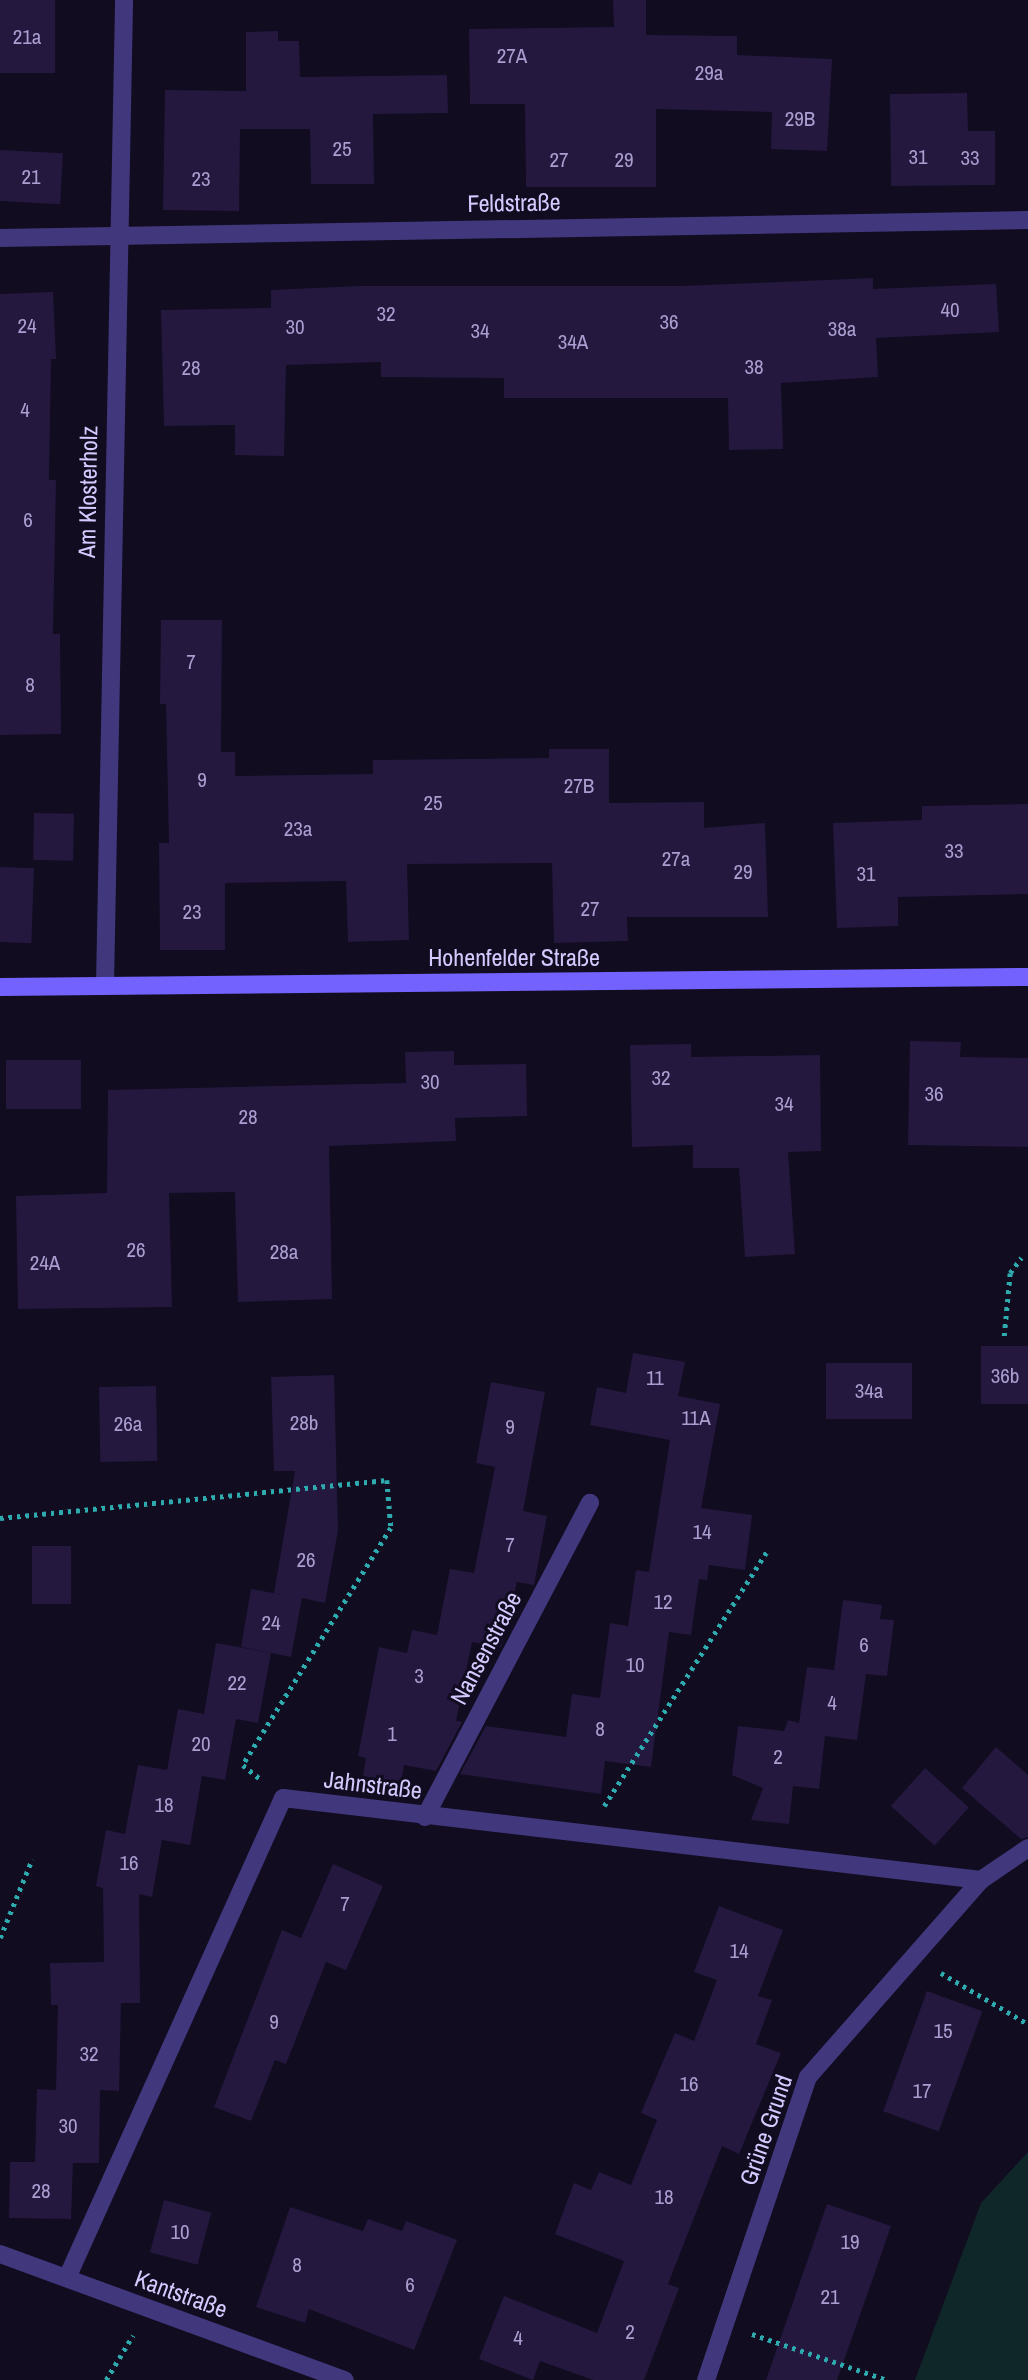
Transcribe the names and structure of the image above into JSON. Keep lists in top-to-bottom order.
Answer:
{
  "streets": {
    "street": [
      "Feldstraße",
      "Am Klosterholz",
      "Hohenfelder Straße",
      "Nansenstraße",
      "Jahnstraße",
      "Grüne Grund",
      "Kantstraße"
    ]
  },
  "crossings": [
    ["Feldstraße", "Am Klosterholz"],
    ["Am Klosterholz", "Hohenfelder Straße"],
    ["Nansenstraße", "Jahnstraße"],
    ["Jahnstraße", "Grüne Grund"]
  ],
  "house_numbers": [
    "21a",
    "27A",
    "29a",
    "29B",
    "25",
    "31",
    "33",
    "27",
    "29",
    "21",
    "23",
    "40",
    "32",
    "36",
    "24",
    "30",
    "38a",
    "34",
    "34A",
    "38",
    "28",
    "4",
    "6",
    "7",
    "8",
    "9",
    "27B",
    "25",
    "23a",
    "33",
    "27a",
    "29",
    "31",
    "27",
    "23",
    "32",
    "30",
    "36",
    "34",
    "28",
    "26",
    "28a",
    "24A",
    "36b",
    "11",
    "34a",
    "11A",
    "28b",
    "26a",
    "9",
    "14",
    "7",
    "26",
    "12",
    "24",
    "6",
    "10",
    "3",
    "22",
    "4",
    "8",
    "1",
    "20",
    "2",
    "18",
    "16",
    "7",
    "14",
    "9",
    "15",
    "32",
    "16",
    "17",
    "30",
    "28",
    "18",
    "10",
    "19",
    "8",
    "6",
    "21",
    "2",
    "4"
  ]
}
